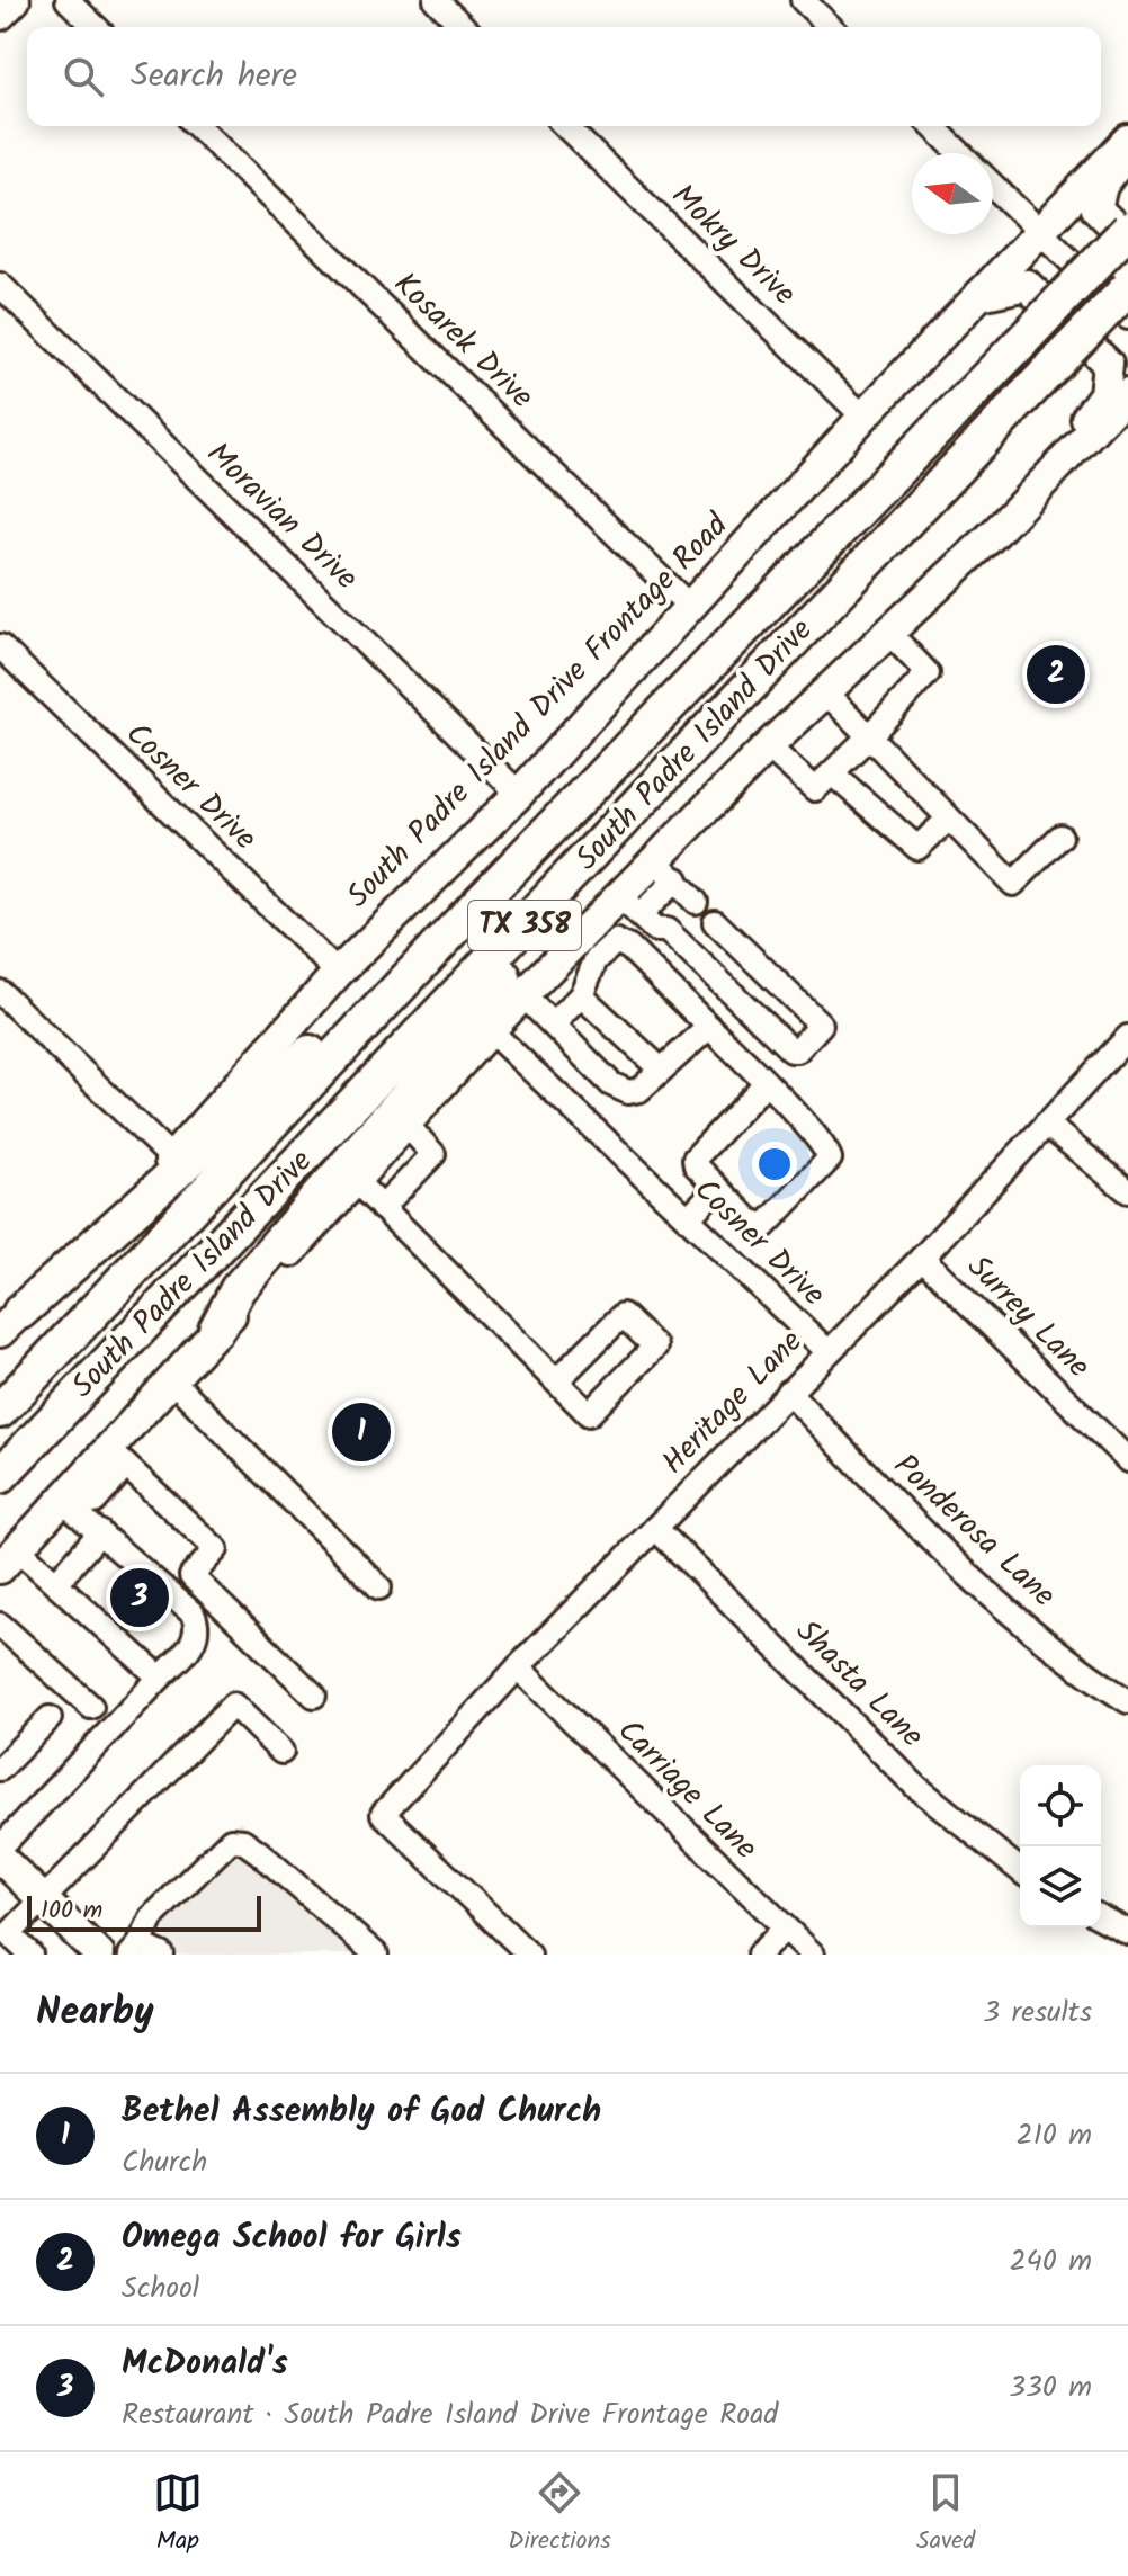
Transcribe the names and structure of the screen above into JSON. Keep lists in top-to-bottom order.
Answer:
{
  "streets": {
    "highway": ["South Padre Island Drive", "TX 358"],
    "main road": ["South Padre Island Drive Frontage Road"],
    "street": [
      "Mokry Drive",
      "Kosarek Drive",
      "Moravian Drive",
      "Cosner Drive",
      "Surrey Lane",
      "Heritage Lane",
      "Ponderosa Lane",
      "Shasta Lane",
      "Carriage Lane"
    ]
  },
  "crossings": [
    ["Mokry Drive", "South Padre Island Drive Frontage Road"],
    ["Kosarek Drive", "South Padre Island Drive Frontage Road"],
    ["Moravian Drive", "South Padre Island Drive Frontage Road"],
    ["South Padre Island Drive Frontage Road", "Cosner Drive"],
    ["Cosner Drive", "Heritage Lane"],
    ["Surrey Lane", "Heritage Lane"],
    ["Heritage Lane", "Ponderosa Lane"],
    ["Heritage Lane", "Shasta Lane"],
    ["Heritage Lane", "Carriage Lane"]
  ],
  "scale_bar": "100 m",
  "north": "left",
  "page": {
    "search": "Search here",
    "pins": ["2", "1", "3"],
    "scale": "100 m",
    "heading": ["Nearby", "3 results"],
    "list": [
      {
        "mark": "1",
        "name": "Bethel Assembly of God Church",
        "note": "Church",
        "value": "210 m"
      },
      {
        "mark": "2",
        "name": "Omega School for Girls",
        "note": "School",
        "value": "240 m"
      },
      {
        "mark": "3",
        "name": "McDonald's",
        "note": "Restaurant · South Padre Island Drive Frontage Road",
        "value": "330 m"
      }
    ],
    "nav": ["Map", "Directions", "Saved"]
  }
}
